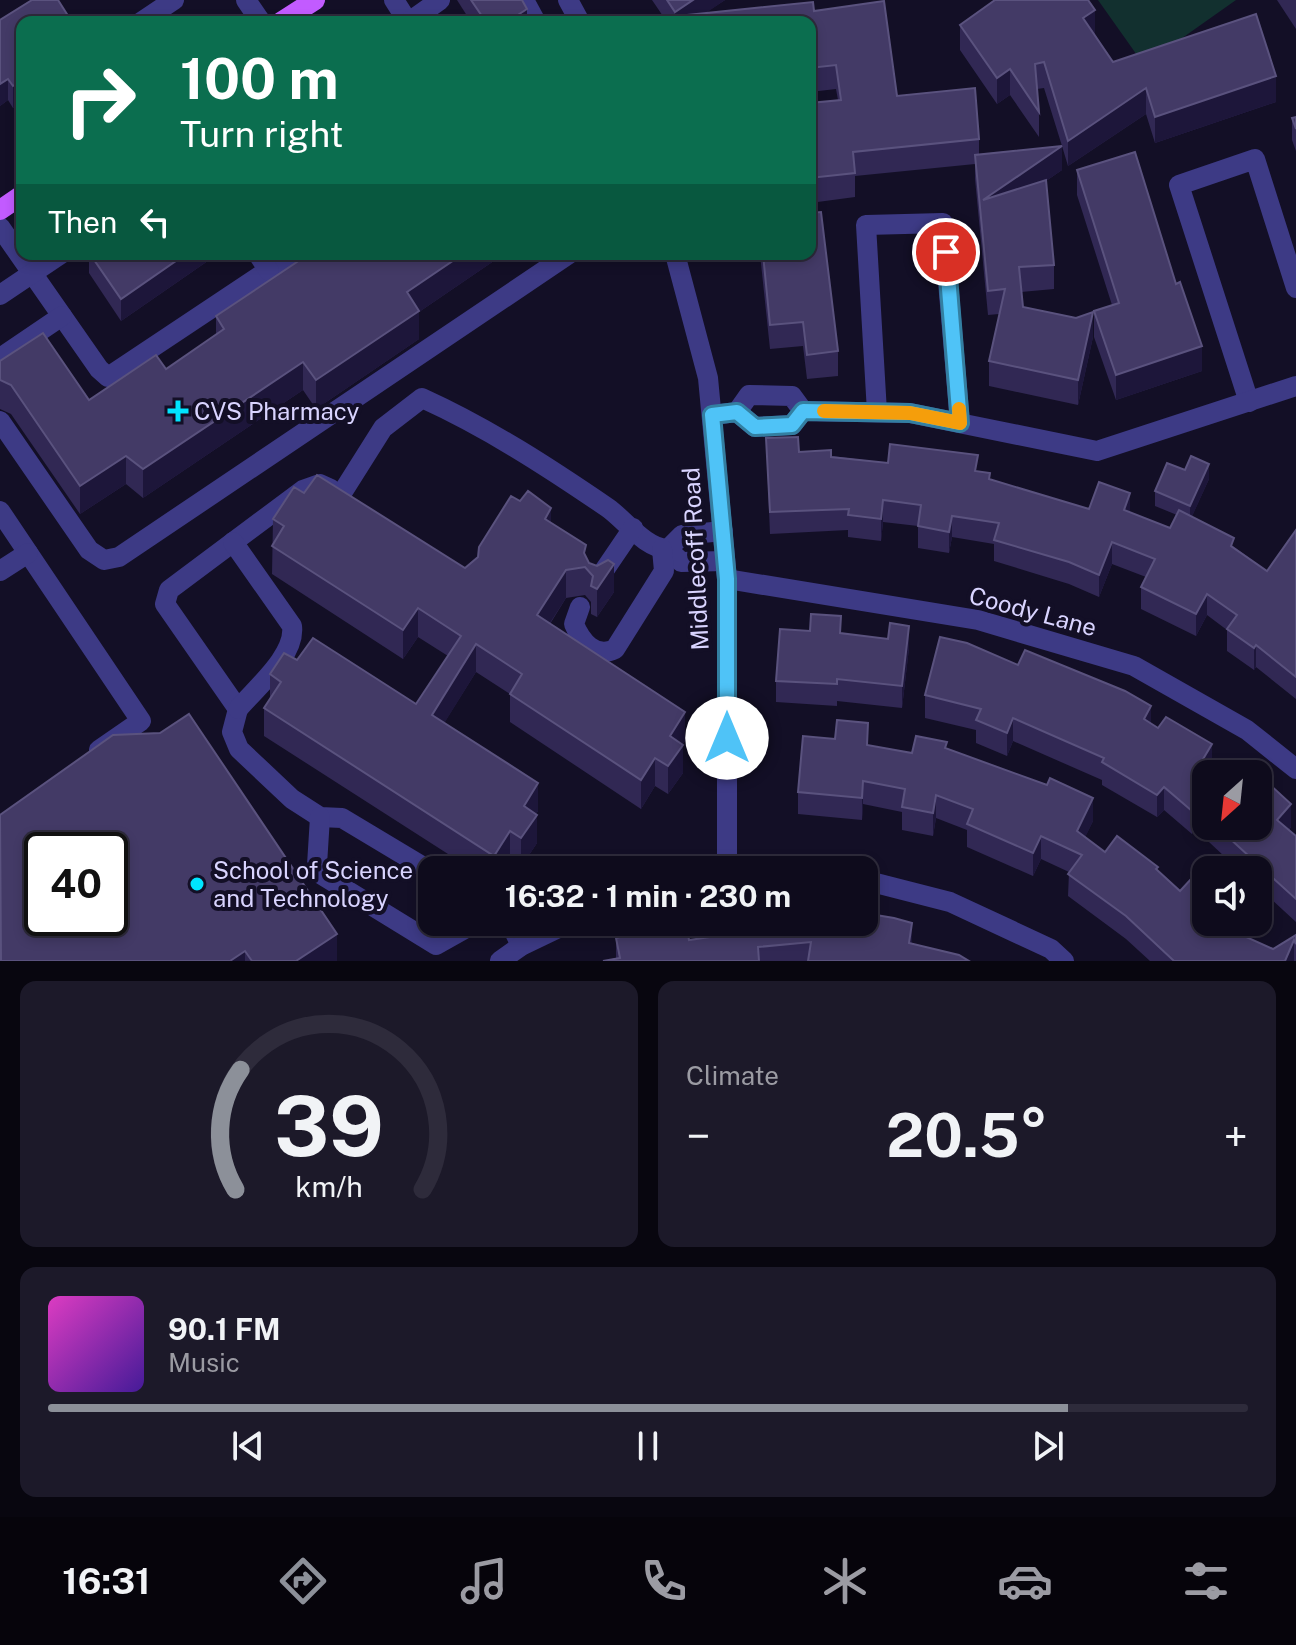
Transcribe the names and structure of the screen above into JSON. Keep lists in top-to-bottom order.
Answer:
{
  "streets": {
    "street": ["Middlecoff Road", "Coody Lane"]
  },
  "crossings": [
    ["Middlecoff Road", "Coody Lane"]
  ],
  "places": {
    "health": ["CVS Pharmacy"],
    "other": ["School of Science and Technology"]
  },
  "north": "bottom left",
  "page": {
    "turn": ["100 m", "Turn right"],
    "then": "Then",
    "limit": "40",
    "trip": "16:32 · 1 min · 230 m",
    "tile": "Climate",
    "heat": ["−", "20.5°", "+"],
    "song": ["90.1 FM", "Music"],
    "tabs": "16:31",
    "gauge": ["39", "km/h"]
  }
}
